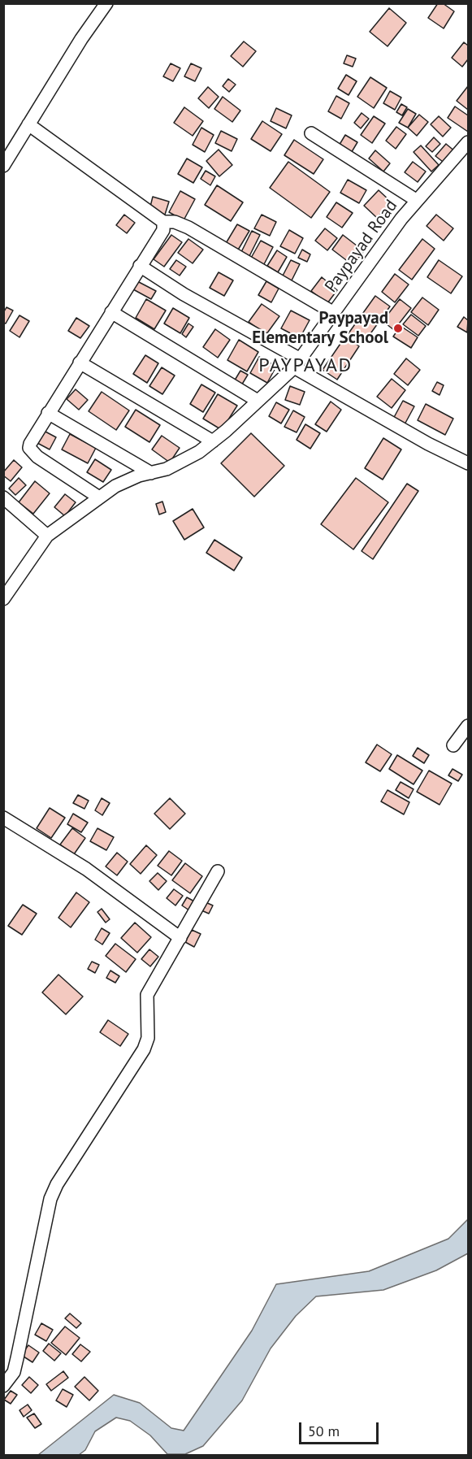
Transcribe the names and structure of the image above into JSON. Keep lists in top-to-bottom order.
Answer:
{
  "streets": {
    "street": ["Paypayad Road"]
  },
  "districts": ["PAYPAYAD"],
  "places": ["Paypayad Elementary School"],
  "scale_bar": "50 m"
}
